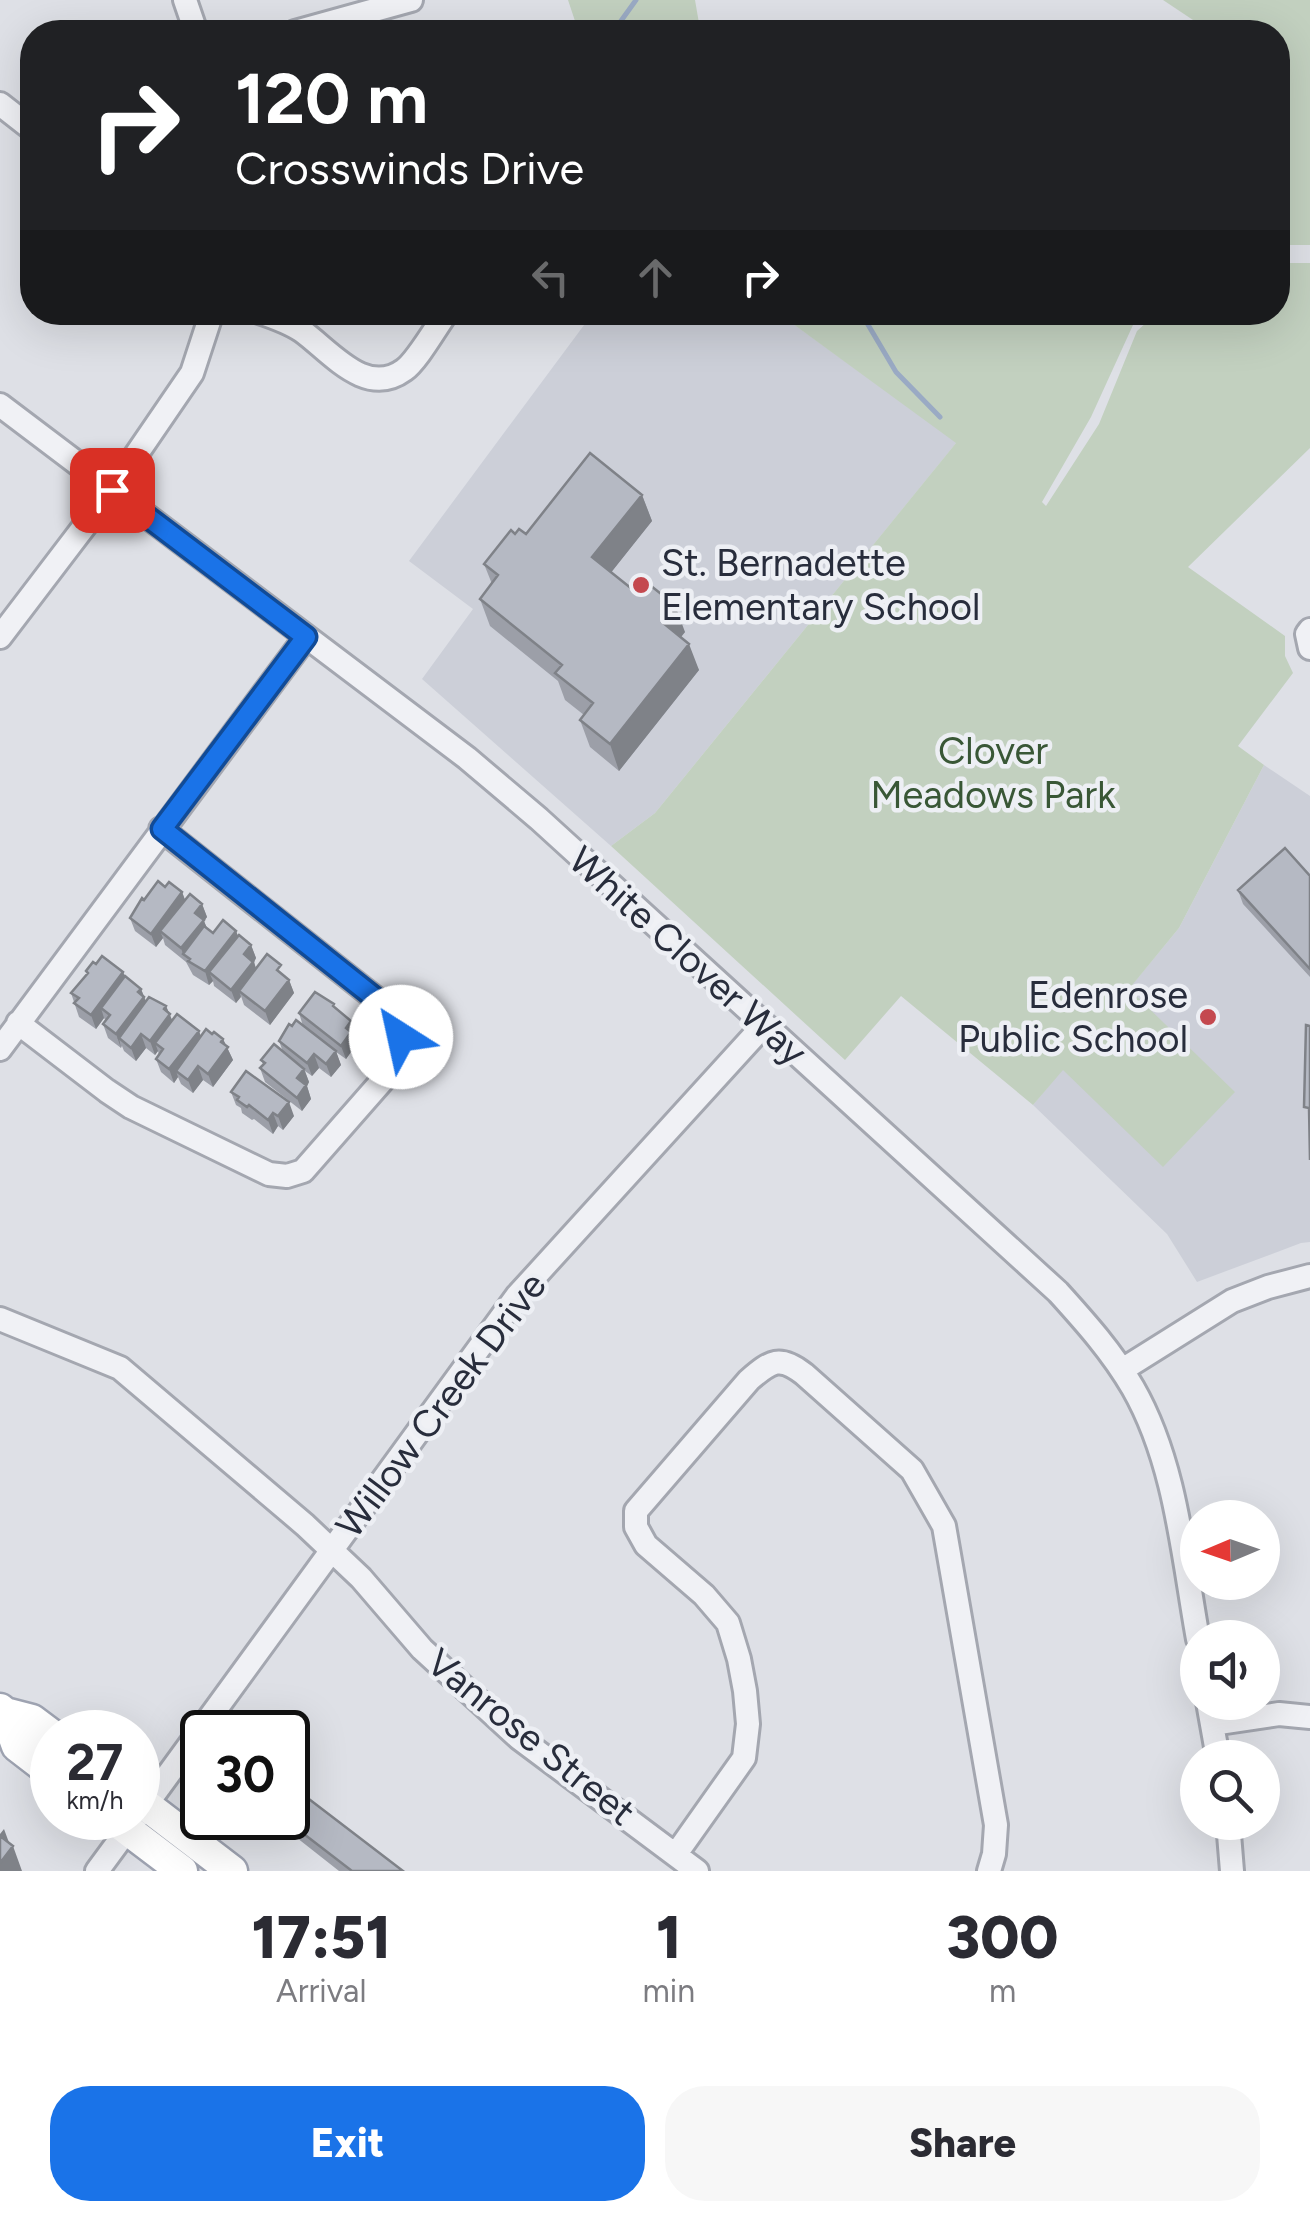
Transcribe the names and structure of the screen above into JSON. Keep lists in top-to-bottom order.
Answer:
{
  "streets": {
    "street": ["White Clover Way", "Willow Creek Drive", "Vanrose Street"]
  },
  "crossings": [
    ["White Clover Way", "Willow Creek Drive"],
    ["Willow Creek Drive", "Vanrose Street"]
  ],
  "parks": ["Clover Meadows Park"],
  "places": ["St. Bernadette Elementary School", "Edenrose Public School"],
  "north": "left",
  "page": {
    "turn": ["120 m", "Crosswinds Drive"],
    "speed": "27 km/h",
    "limit": "30",
    "eta": [
      "17:51",
      "Arrival",
      "1",
      "min",
      "300",
      "m"
    ],
    "buttons": ["Exit", "Share"]
  }
}
